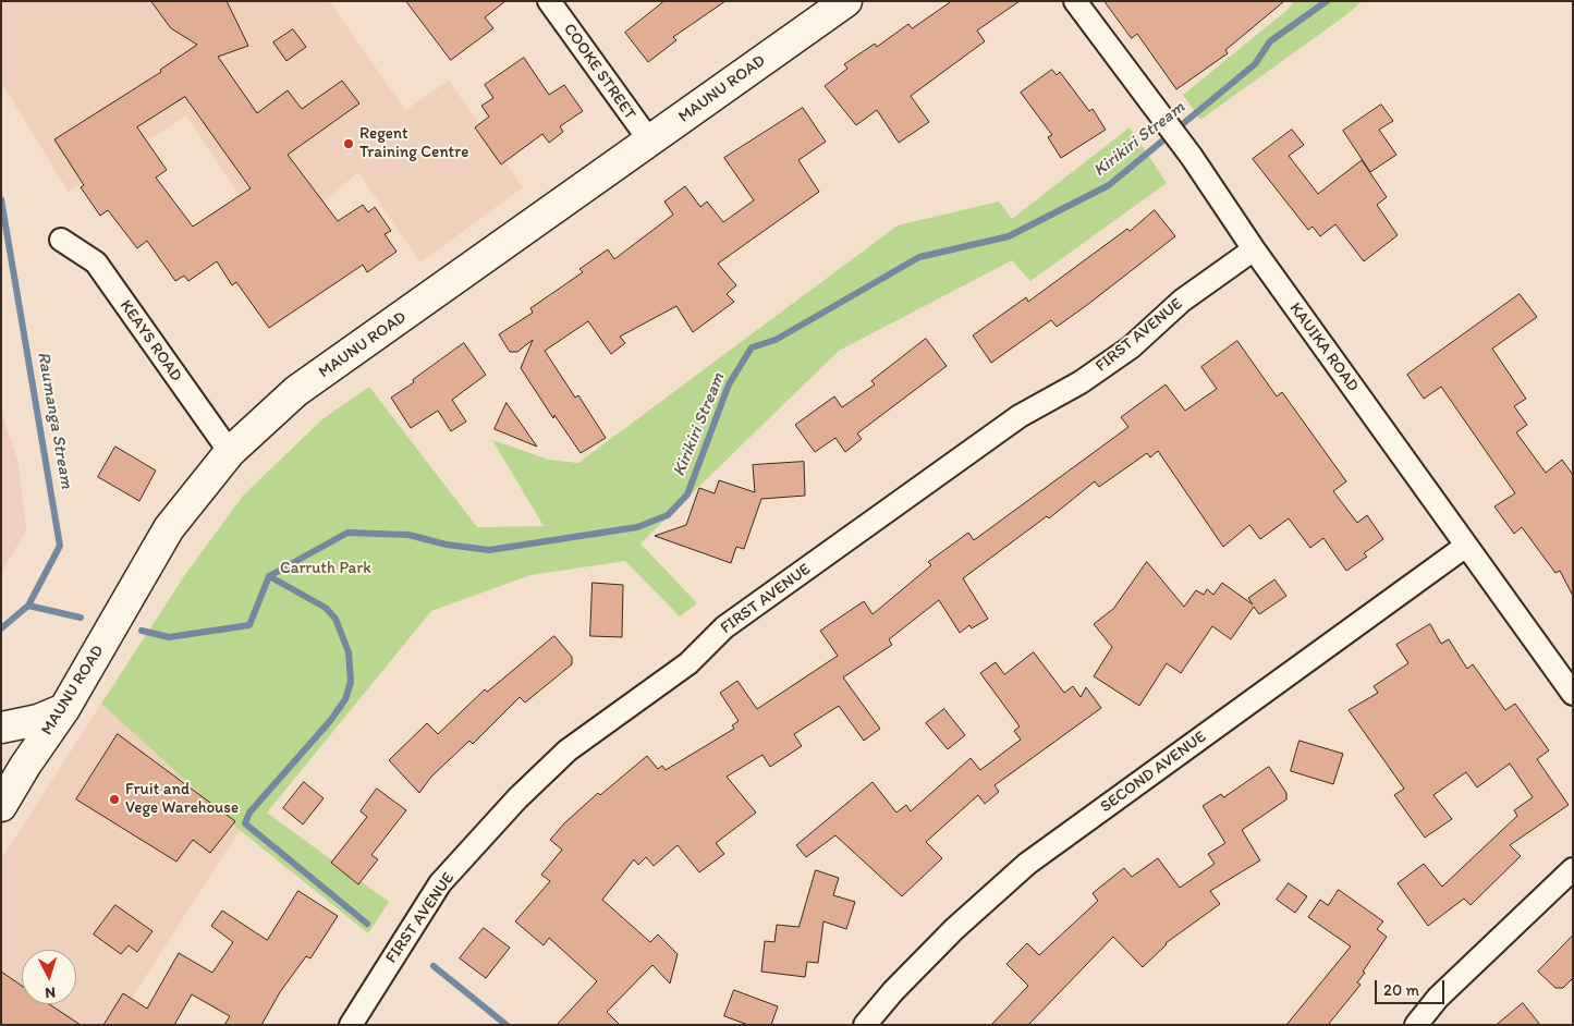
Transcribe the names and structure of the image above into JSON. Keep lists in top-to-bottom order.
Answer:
{
  "streets": {
    "main road": ["MAUNU ROAD"],
    "street": [
      "COOKE STREET",
      "FIRST AVENUE",
      "KEAYS ROAD",
      "KAUIKA ROAD",
      "SECOND AVENUE"
    ]
  },
  "crossings": [
    ["COOKE STREET", "MAUNU ROAD"],
    ["MAUNU ROAD", "KEAYS ROAD"],
    ["FIRST AVENUE", "KAUIKA ROAD"],
    ["KAUIKA ROAD", "SECOND AVENUE"]
  ],
  "water": ["Kirikiri Stream", "Raumanga Stream"],
  "parks": ["Carruth Park"],
  "places": ["Regent Training Centre", "Fruit and Vege Warehouse"],
  "scale_bar": "20 m",
  "north": "bottom"
}
